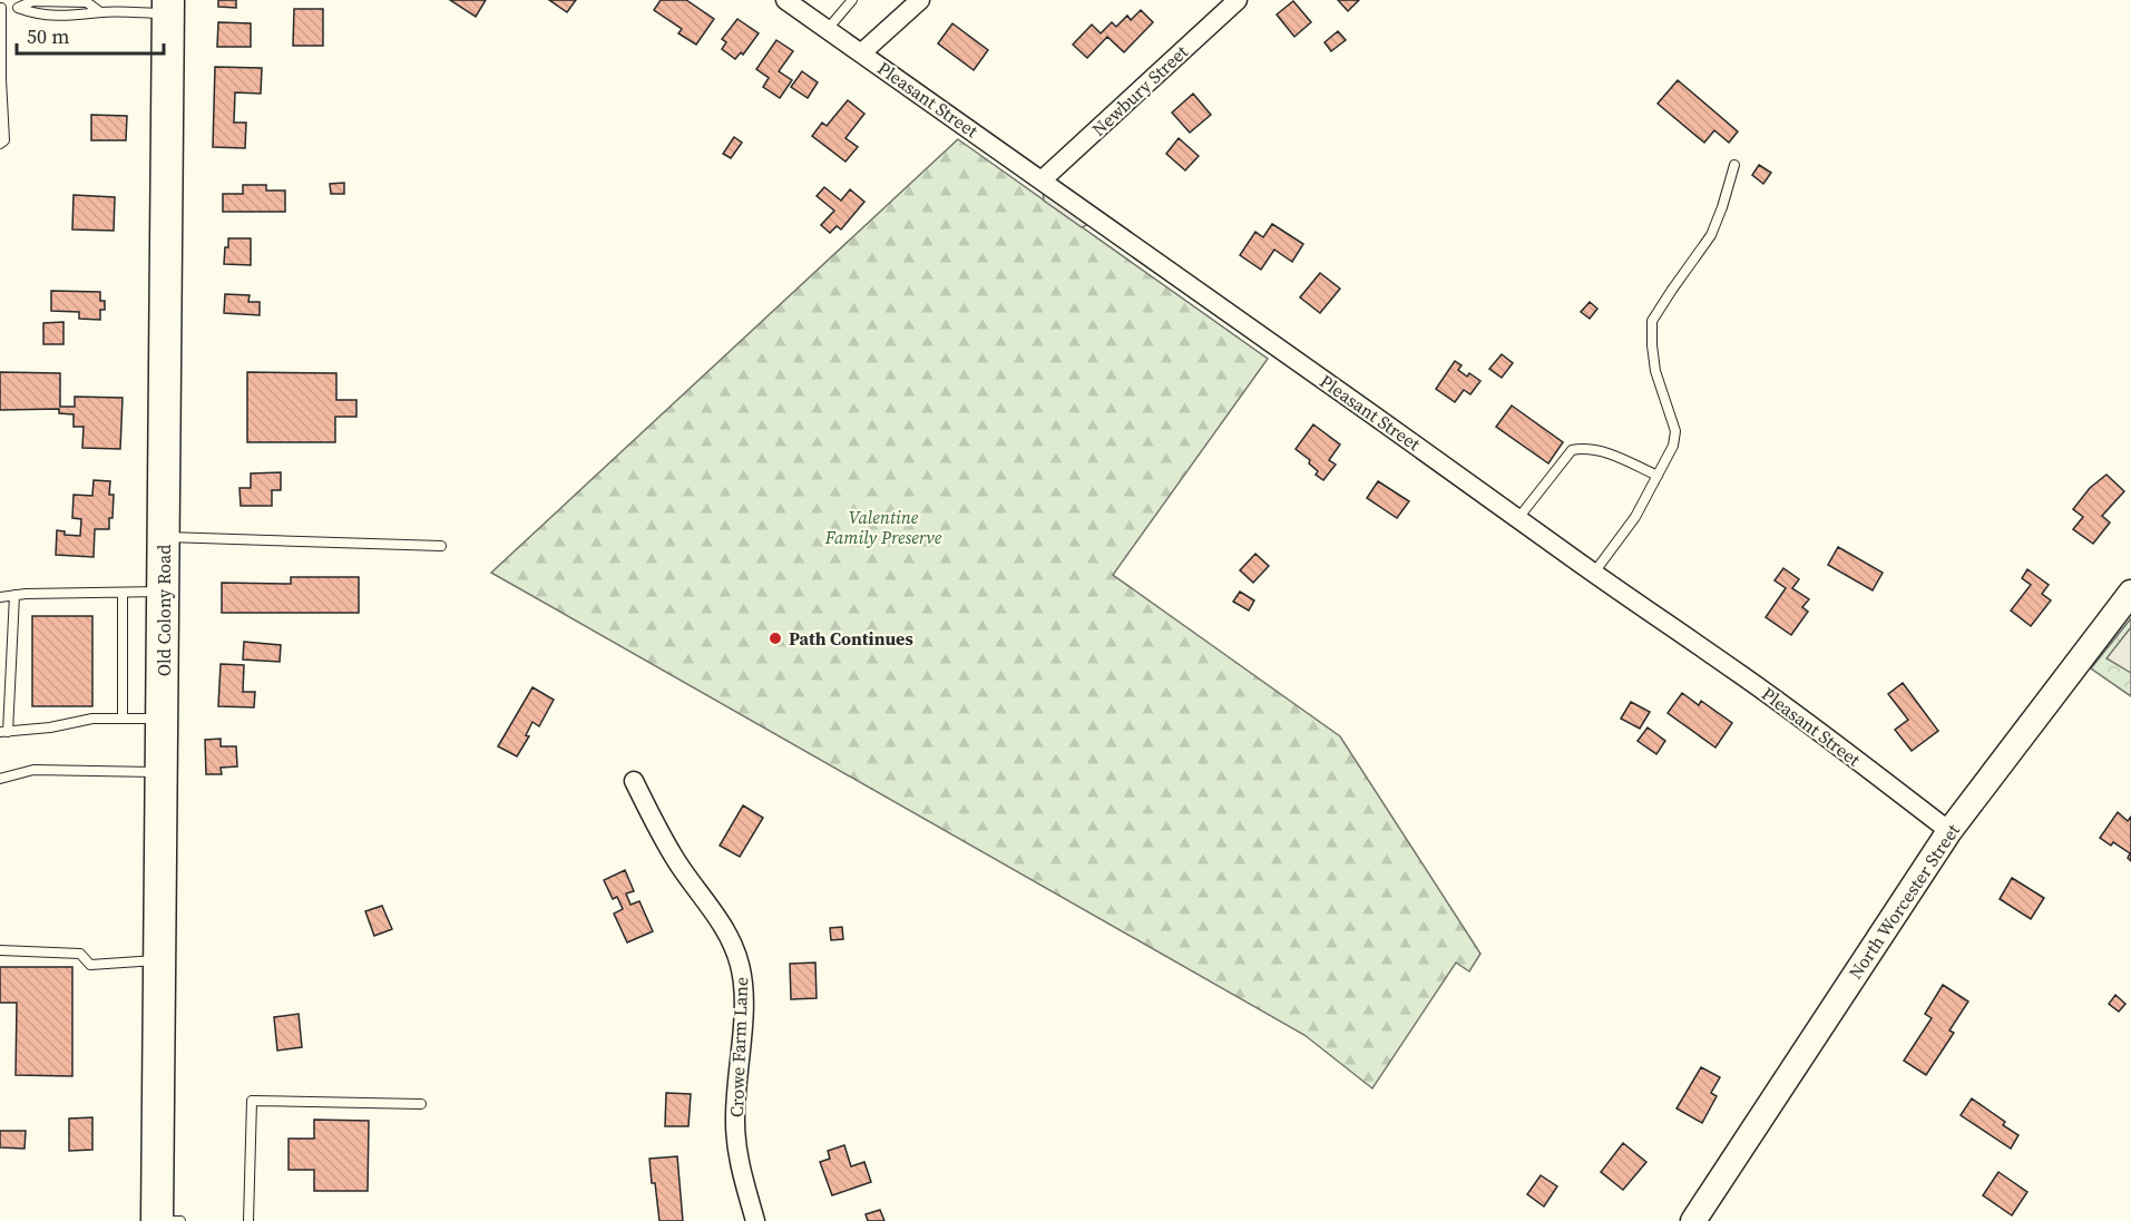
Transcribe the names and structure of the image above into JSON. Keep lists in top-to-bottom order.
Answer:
{
  "streets": {
    "highway": ["Old Colony Road"],
    "street": [
      "Newbury Street",
      "Pleasant Street",
      "North Worcester Street",
      "Crowe Farm Lane"
    ]
  },
  "crossings": [
    ["Newbury Street", "Pleasant Street"],
    ["Pleasant Street", "North Worcester Street"]
  ],
  "parks": ["Valentine Family Preserve"],
  "places": ["Path Continues"],
  "scale_bar": "50 m"
}
